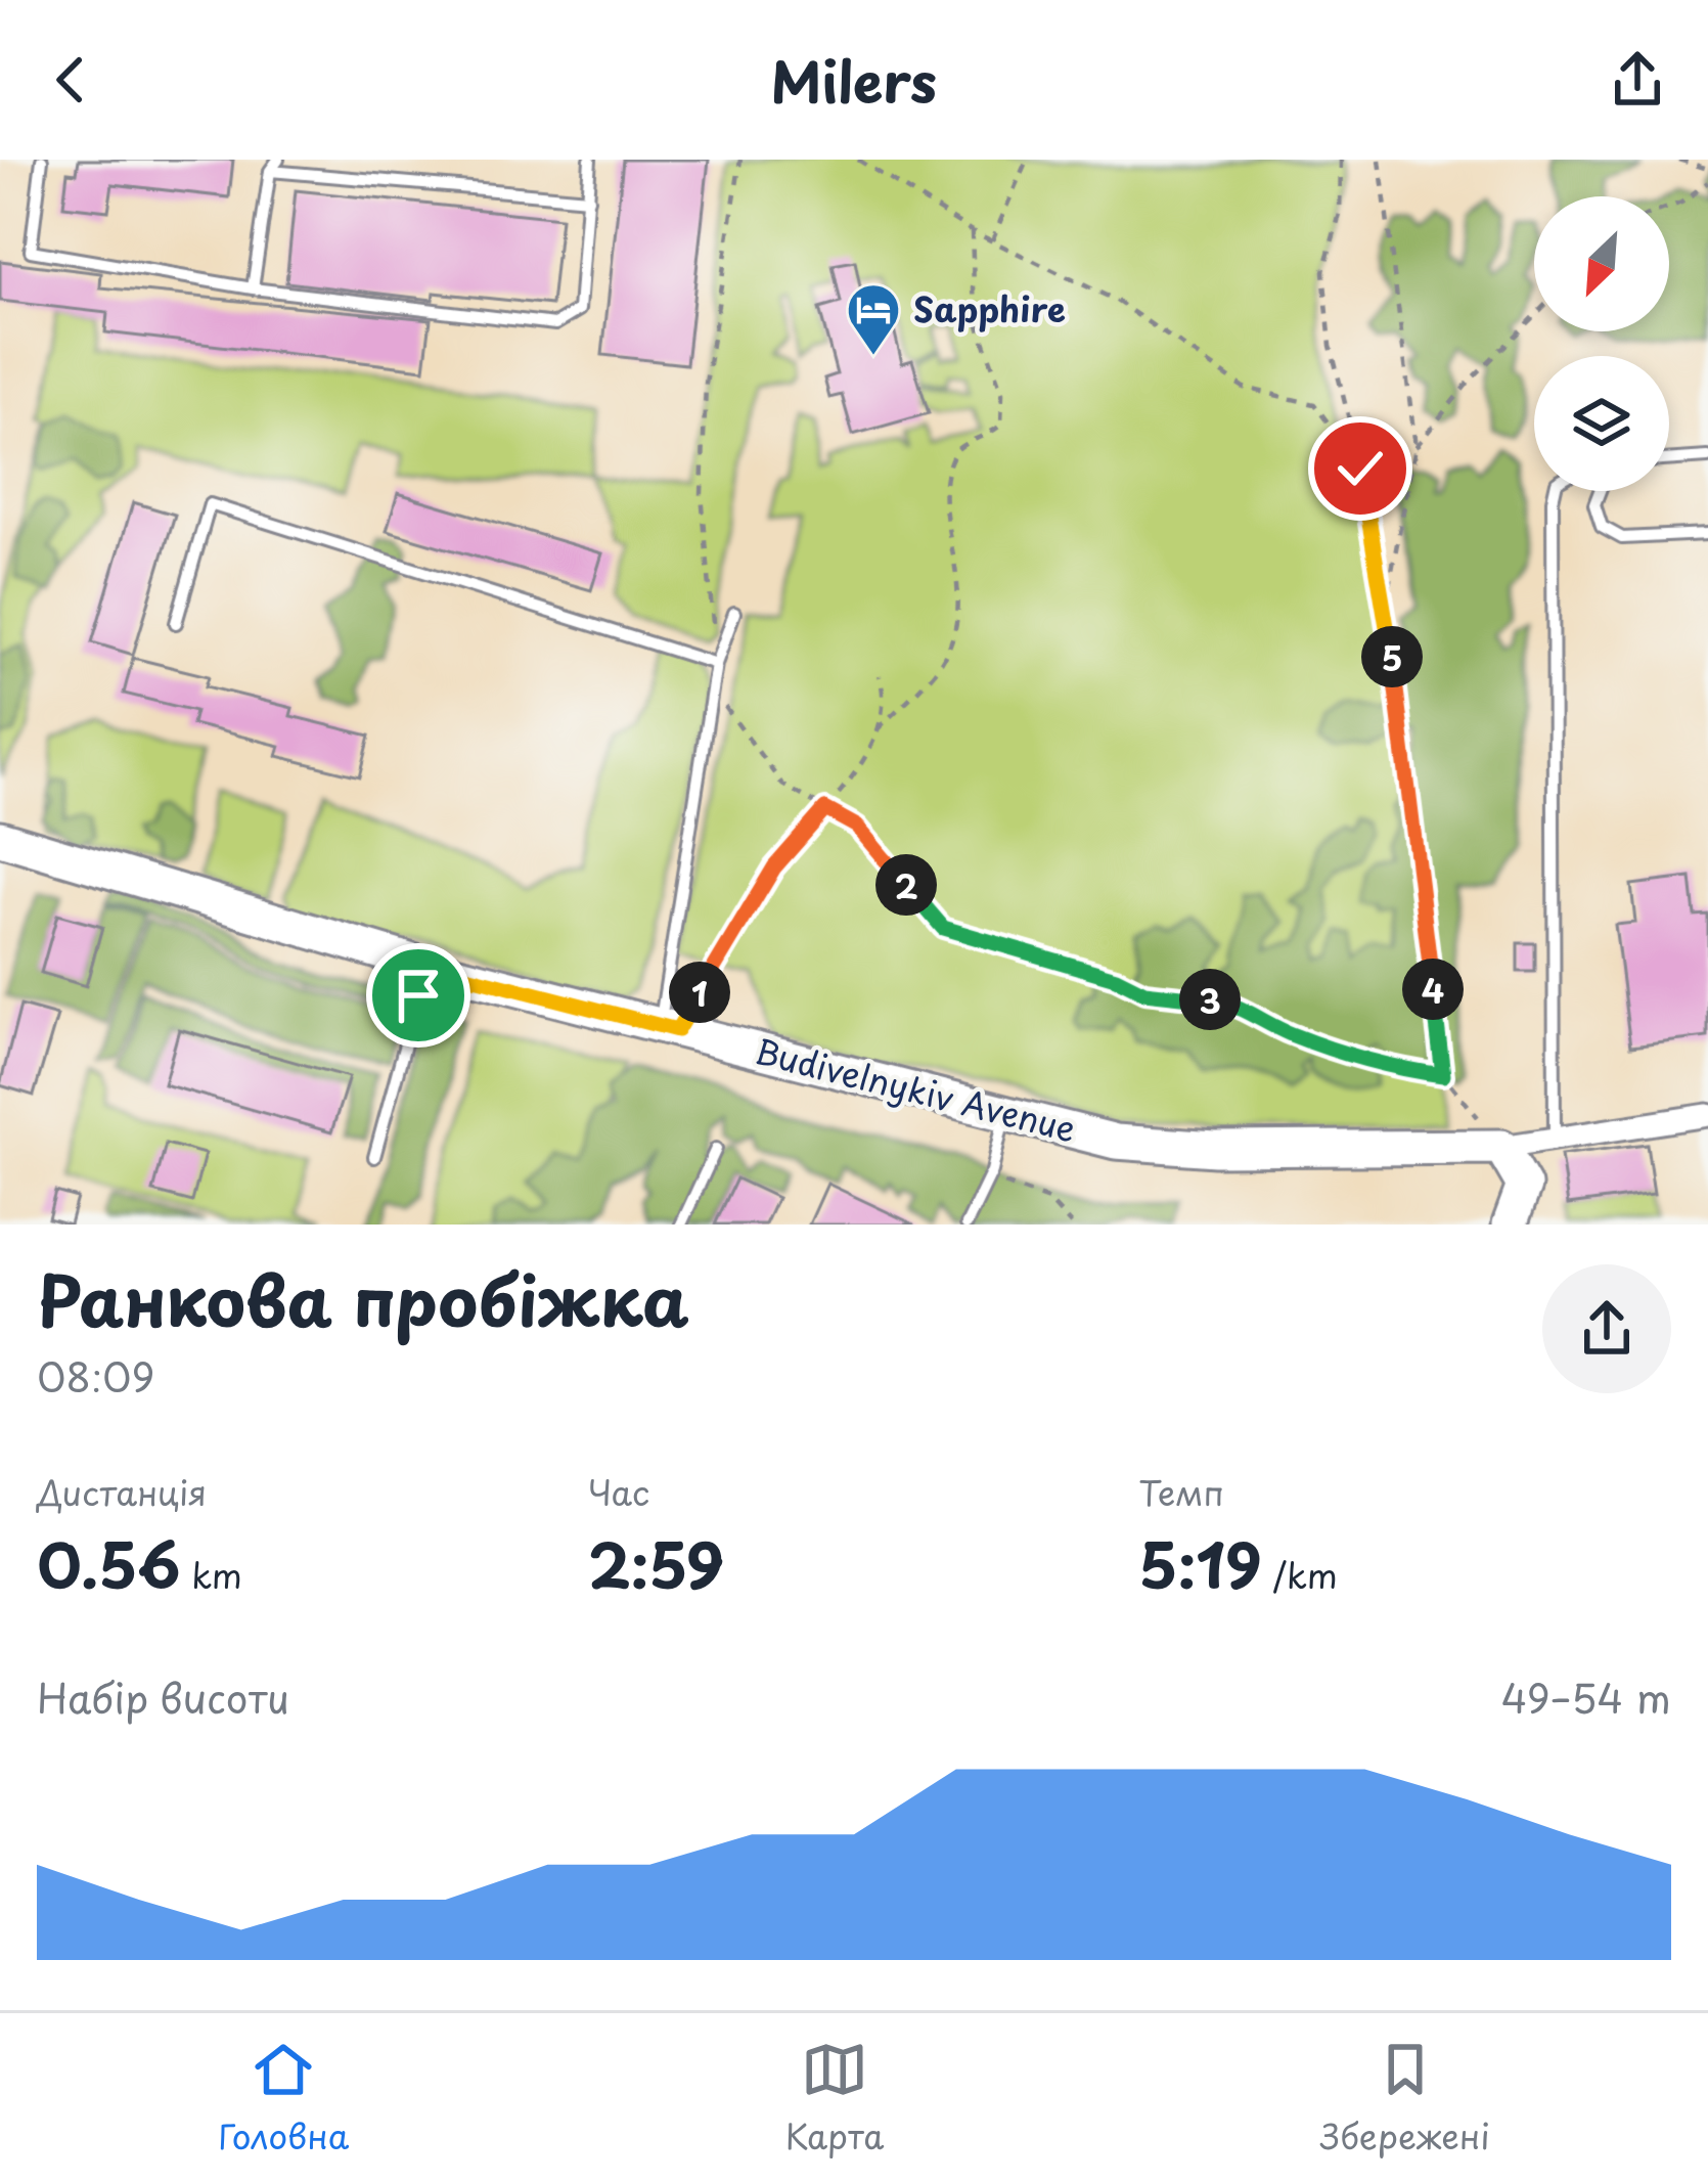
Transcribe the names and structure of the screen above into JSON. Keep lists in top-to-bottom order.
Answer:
{
  "streets": {
    "street": ["Budivelnykiv Avenue"]
  },
  "places": {
    "hotel": ["Sapphire"]
  },
  "north": "bottom left",
  "page": {
    "header": "Milers",
    "pins": [
      "5",
      "2",
      "4",
      "1",
      "3"
    ],
    "heading": ["Ранкова пробіжка", "08:09"],
    "stats": [
      ["Дистанція", "0.56 km"],
      ["Час", "2:59"],
      ["Темп", "5:19 /km"]
    ],
    "chart": ["Набір висоти", "49–54 m"],
    "tabs": ["Головна", "Карта", "Збережені"]
  }
}
